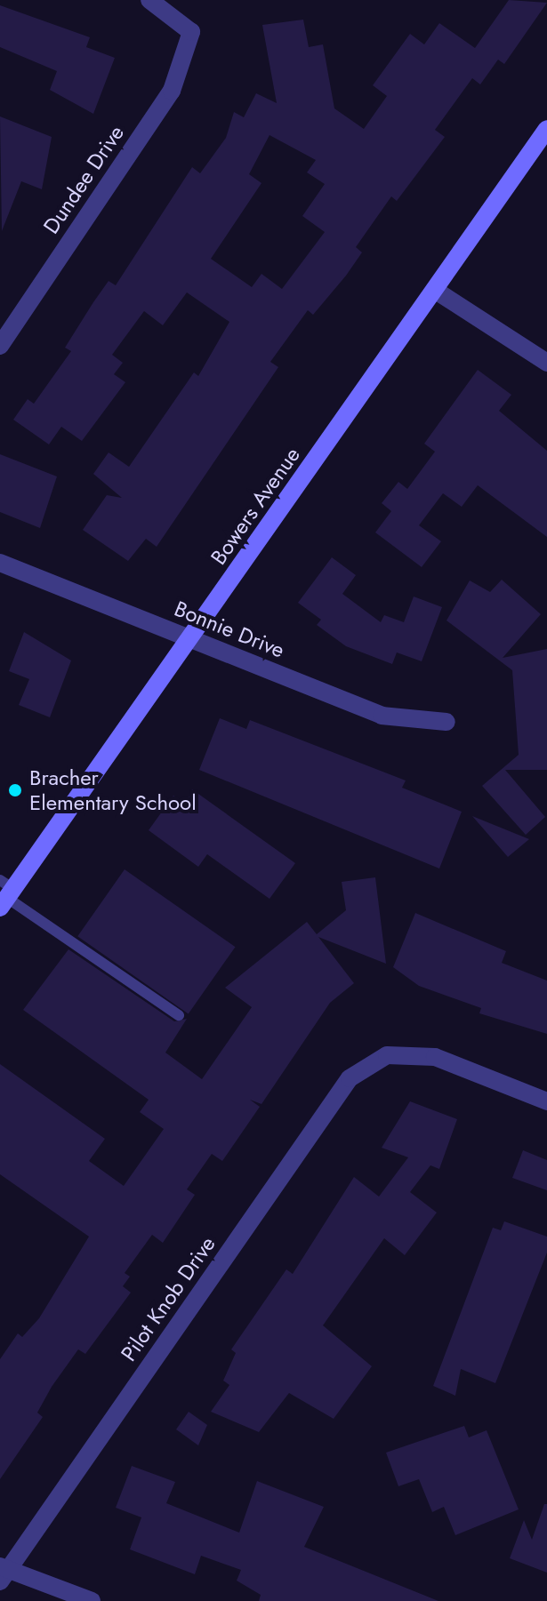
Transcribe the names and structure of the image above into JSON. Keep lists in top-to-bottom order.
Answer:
{
  "streets": {
    "main road": ["Bowers Avenue"],
    "street": ["Dundee Drive", "Bonnie Drive", "Pilot Knob Drive"]
  },
  "crossings": [
    ["Bowers Avenue", "Bonnie Drive"]
  ],
  "places": ["Bracher Elementary School"]
}
